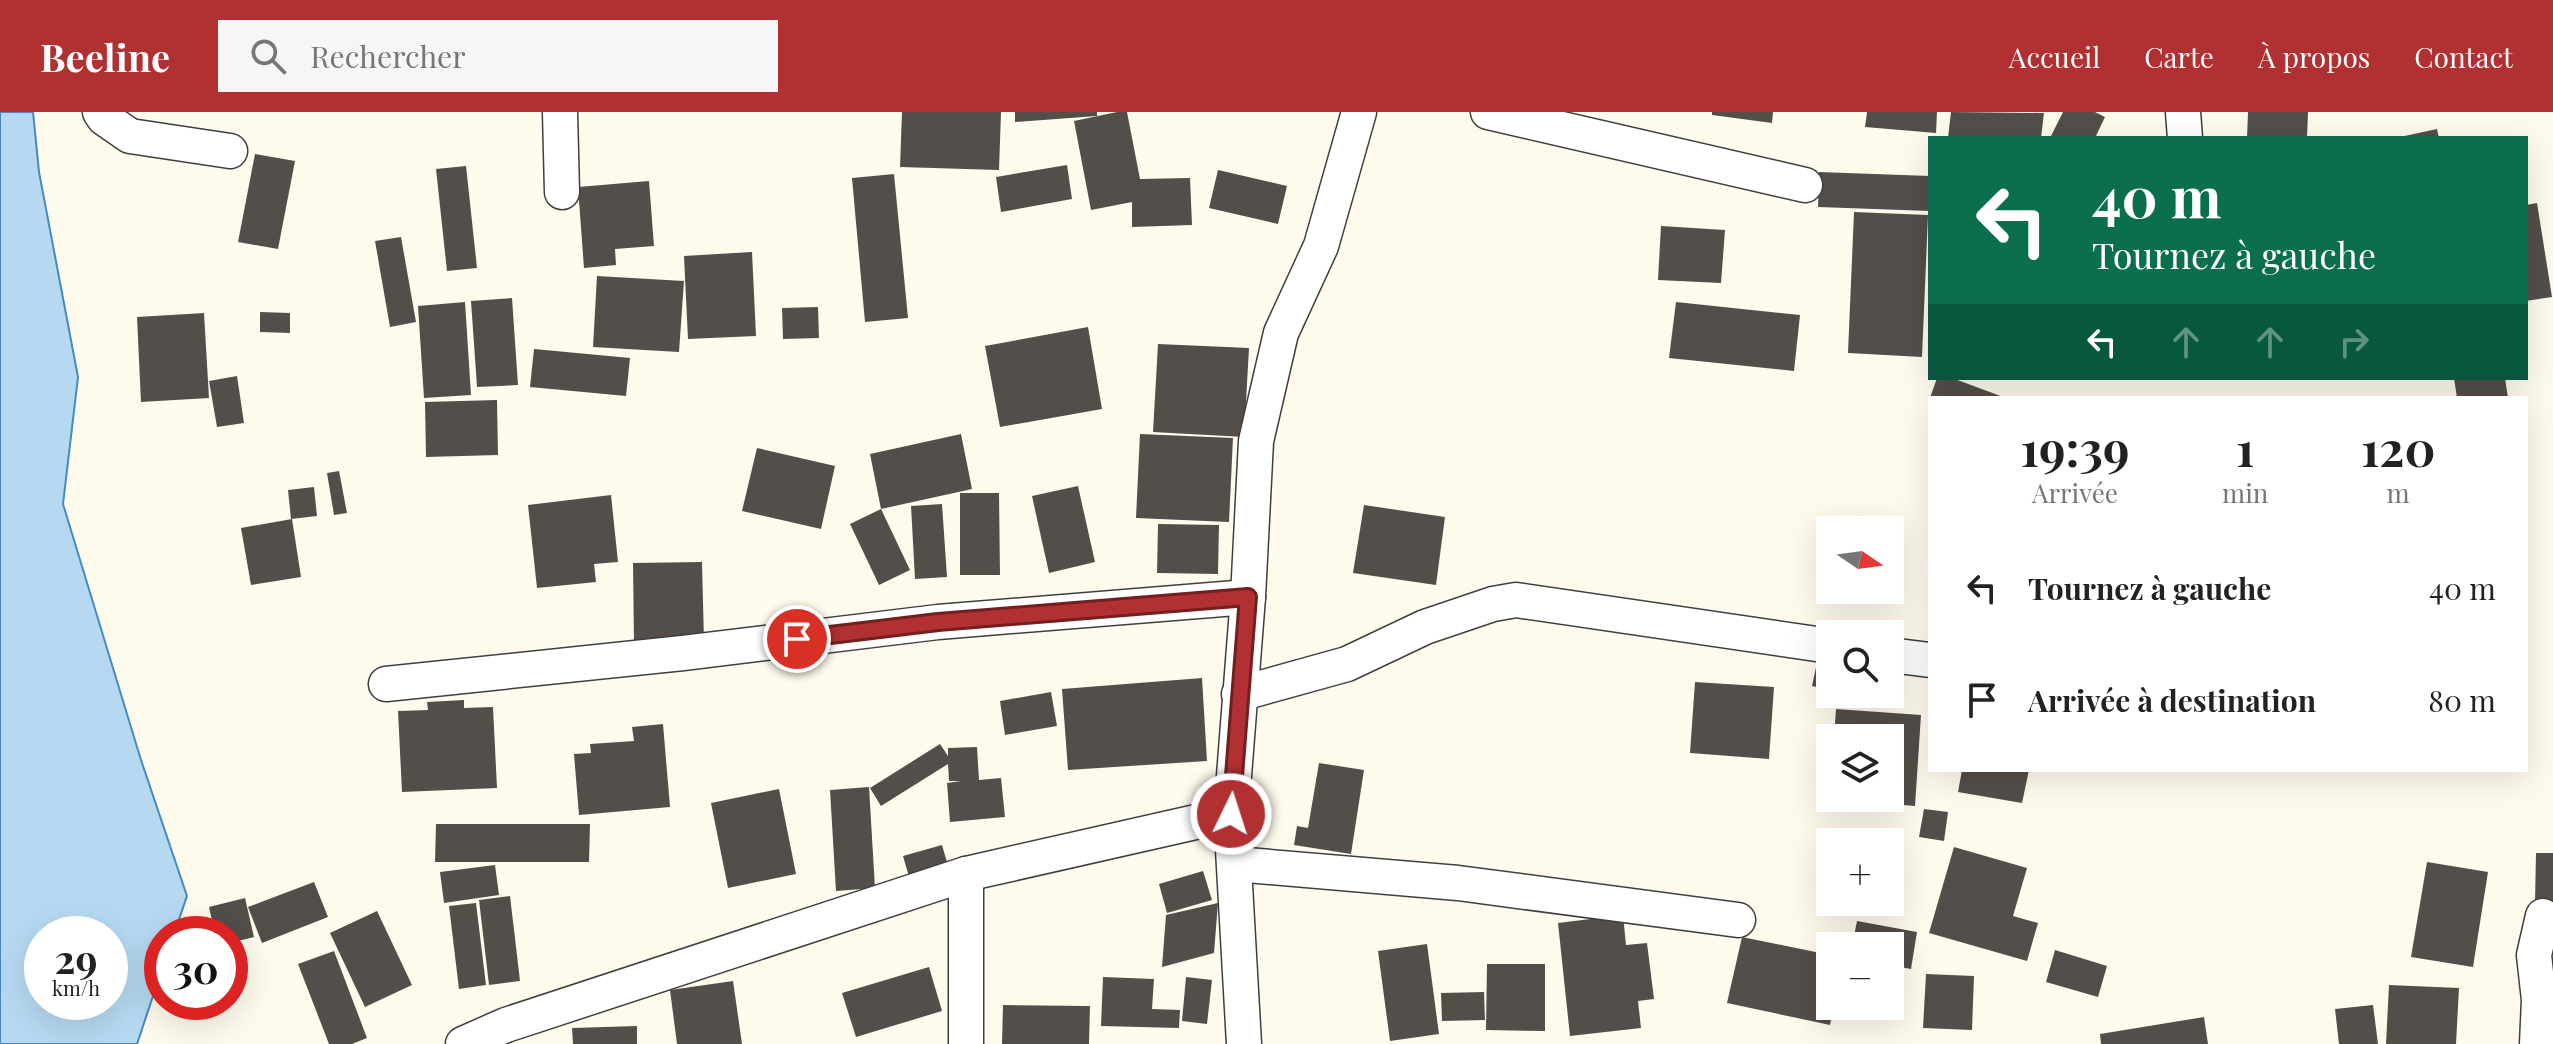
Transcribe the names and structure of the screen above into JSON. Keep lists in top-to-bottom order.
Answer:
{
  "north": "right",
  "page": {
    "header": "Beeline",
    "search": "Rechercher",
    "nav": [
      "Accueil",
      "Carte",
      "À propos",
      "Contact"
    ],
    "turn": ["40 m", "Tournez à gauche"],
    "eta": [
      "19:39",
      "Arrivée",
      "1",
      "min",
      "120",
      "m"
    ],
    "map_buttons": ["+", "−"],
    "list": [
      {
        "name": "Tournez à gauche",
        "value": "40 m"
      },
      {
        "name": "Arrivée à destination",
        "value": "80 m"
      }
    ],
    "speed": "29 km/h",
    "limit": "30"
  }
}
